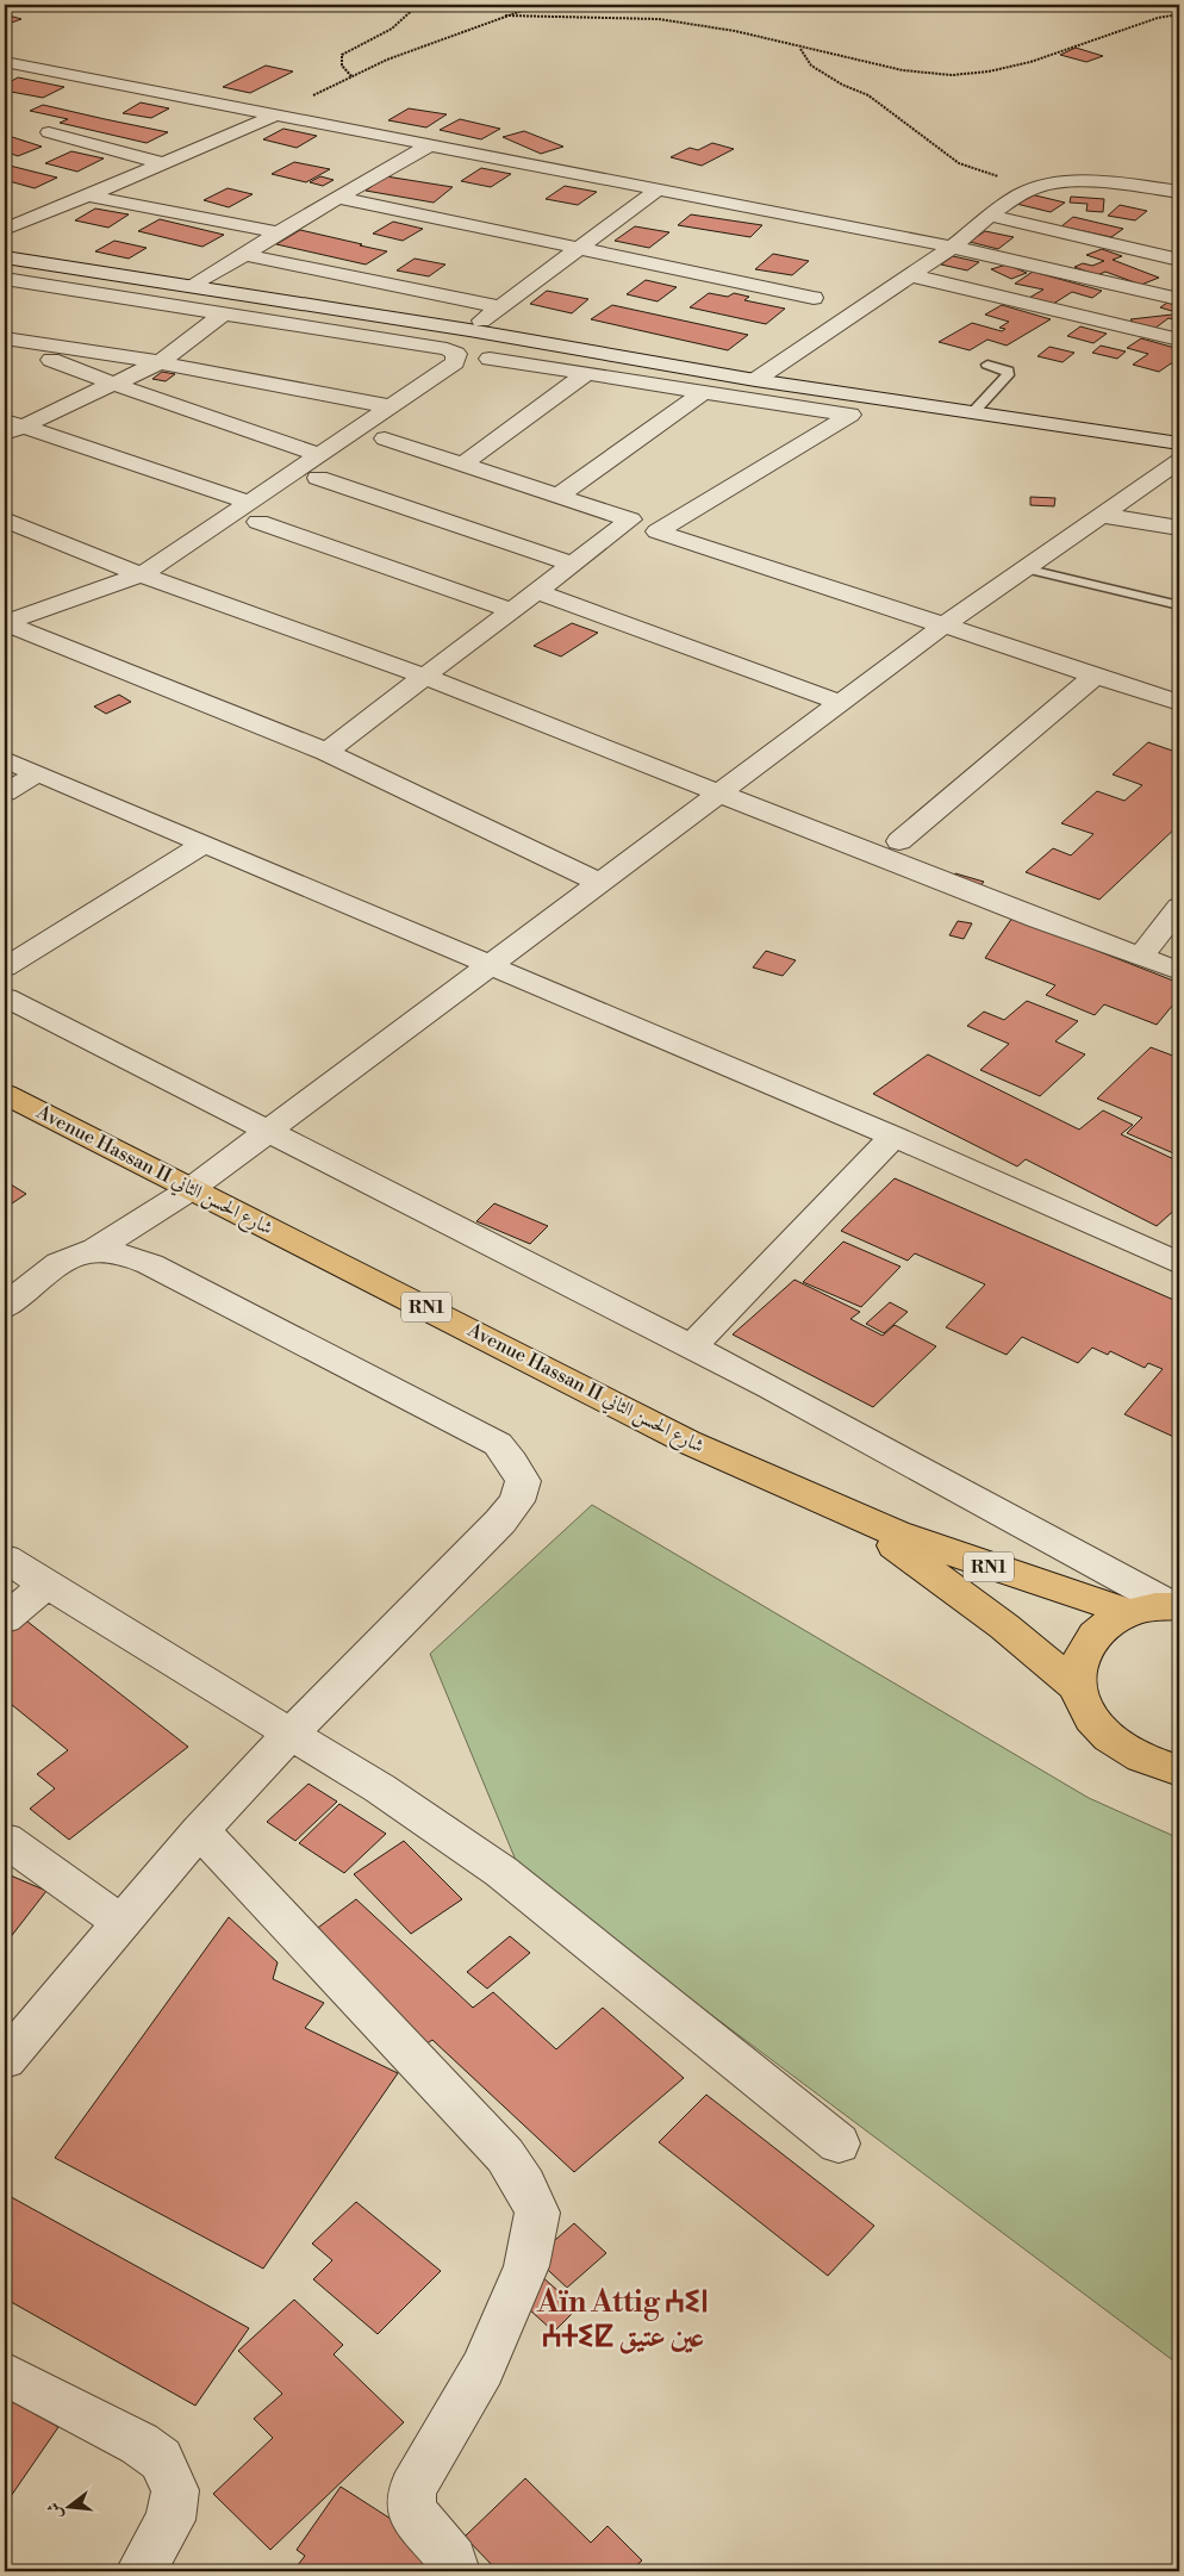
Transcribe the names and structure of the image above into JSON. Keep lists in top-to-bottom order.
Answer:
{
  "streets": {
    "main road": ["Avenue Hassan II شارع الحسن الثاني", "RN1"]
  },
  "crossings": [
    ["Avenue Hassan II شارع الحسن الثاني", "RN1"]
  ],
  "districts": ["Aïn Attig ⵄⵉⵏ ⵄⵜⵉⵇ عين عتيق"],
  "north": "left"
}
